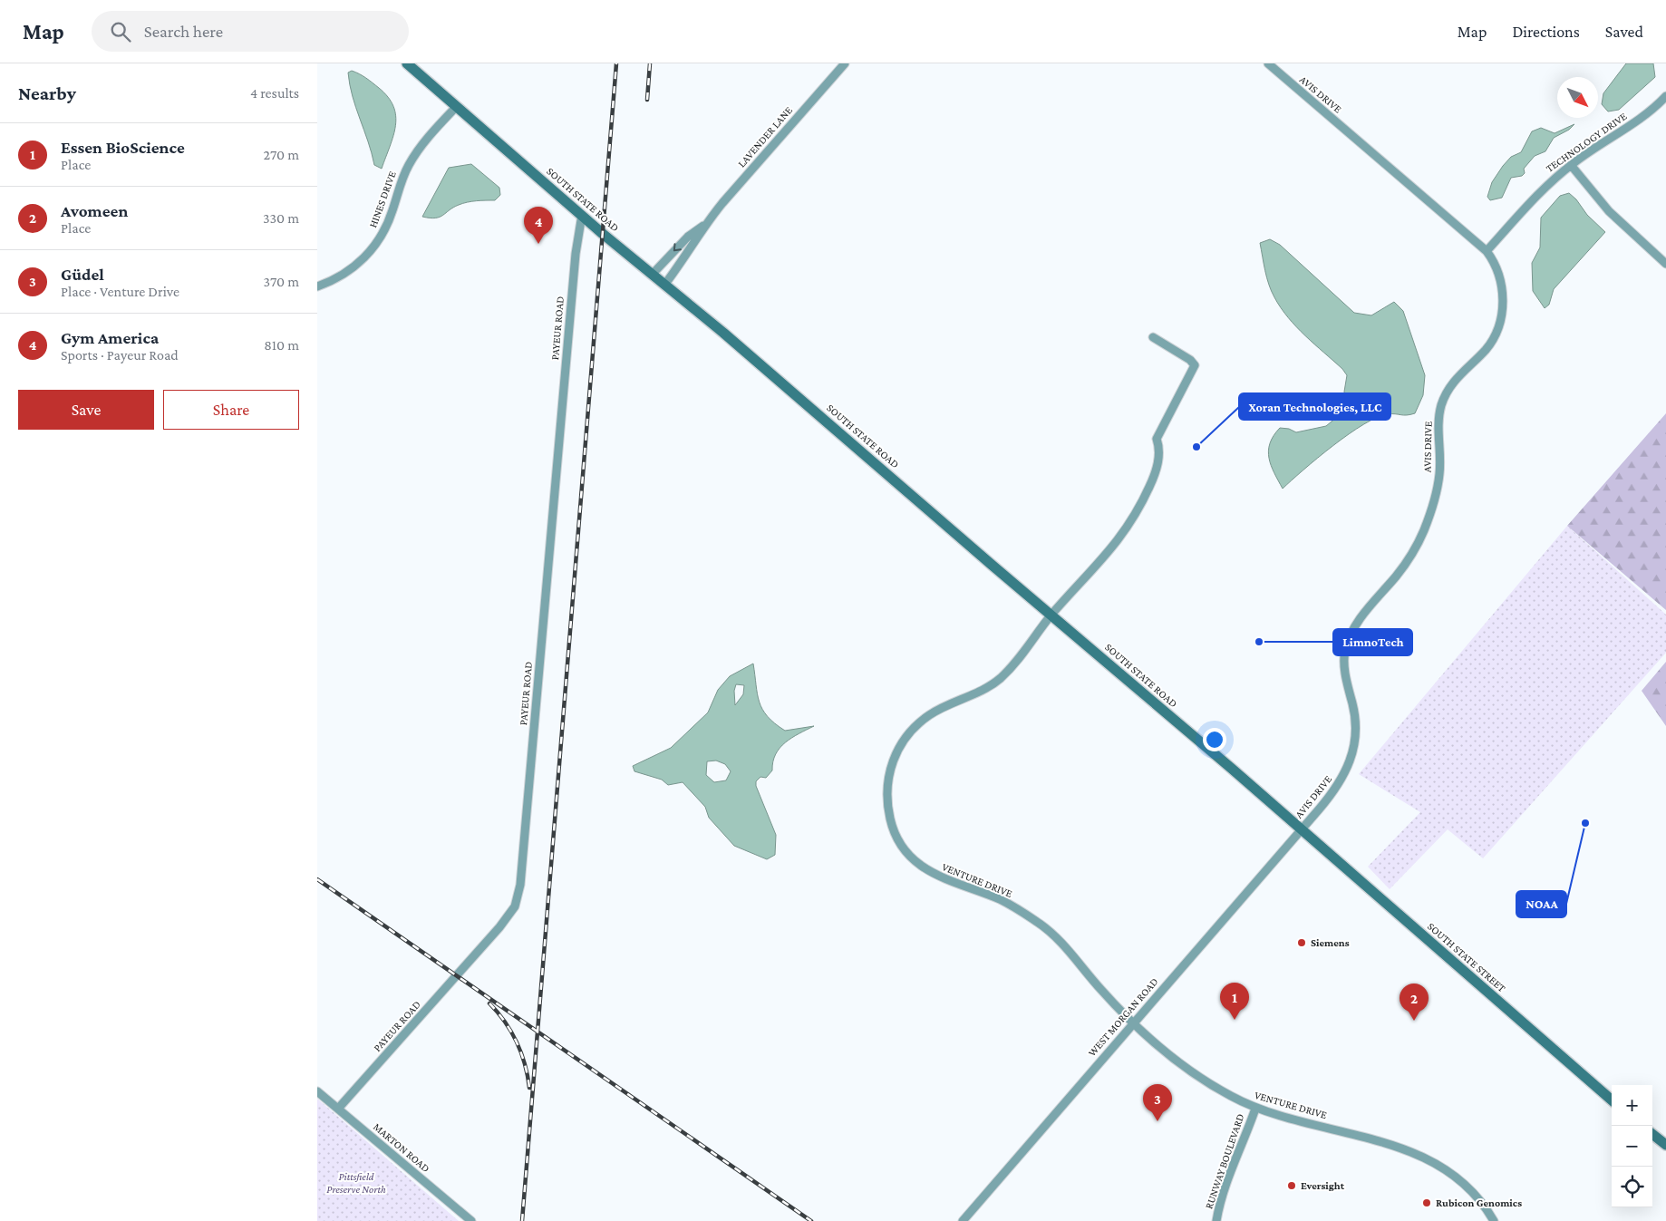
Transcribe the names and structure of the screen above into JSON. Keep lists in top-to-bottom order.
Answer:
{
  "streets": {
    "main road": ["SOUTH STATE ROAD", "SOUTH STATE STREET"],
    "street": [
      "AVIS DRIVE",
      "LAVENDER LANE",
      "TECHNOLOGY DRIVE",
      "HINES DRIVE",
      "PAYEUR ROAD",
      "VENTURE DRIVE",
      "WEST MORGAN ROAD",
      "MARTON ROAD",
      "RUNWAY BOULEVARD"
    ]
  },
  "crossings": [
    ["AVIS DRIVE", "TECHNOLOGY DRIVE"],
    ["AVIS DRIVE", "SOUTH STATE ROAD"],
    ["AVIS DRIVE", "SOUTH STATE STREET"],
    ["AVIS DRIVE", "WEST MORGAN ROAD"],
    ["LAVENDER LANE", "SOUTH STATE ROAD"],
    ["HINES DRIVE", "SOUTH STATE ROAD"],
    ["SOUTH STATE ROAD", "PAYEUR ROAD"],
    ["SOUTH STATE ROAD", "VENTURE DRIVE"],
    ["SOUTH STATE ROAD", "SOUTH STATE STREET"],
    ["SOUTH STATE ROAD", "WEST MORGAN ROAD"],
    ["PAYEUR ROAD", "MARTON ROAD"],
    ["VENTURE DRIVE", "WEST MORGAN ROAD"],
    ["VENTURE DRIVE", "RUNWAY BOULEVARD"],
    ["SOUTH STATE STREET", "WEST MORGAN ROAD"]
  ],
  "parks": ["Pittsfield Preserve North"],
  "places": [
    "Xoran Technologies, LLC",
    "LimnoTech",
    "NOAA",
    "Siemens",
    "Eversight",
    "Rubicon Genomics"
  ],
  "north": "bottom right",
  "page": {
    "header": "Map",
    "search": "Search here",
    "nav": ["Map", "Directions", "Saved"],
    "heading": ["Nearby", "4 results"],
    "list": [
      {
        "mark": "1",
        "name": "Essen BioScience",
        "note": "Place",
        "value": "270 m"
      },
      {
        "mark": "2",
        "name": "Avomeen",
        "note": "Place",
        "value": "330 m"
      },
      {
        "mark": "3",
        "name": "Güdel",
        "note": "Place · Venture Drive",
        "value": "370 m"
      },
      {
        "mark": "4",
        "name": "Gym America",
        "note": "Sports · Payeur Road",
        "value": "810 m"
      }
    ],
    "pins": [
      "4",
      "1",
      "2",
      "3"
    ],
    "buttons": ["Save", "Share"],
    "map_buttons": ["+", "−"]
  }
}
